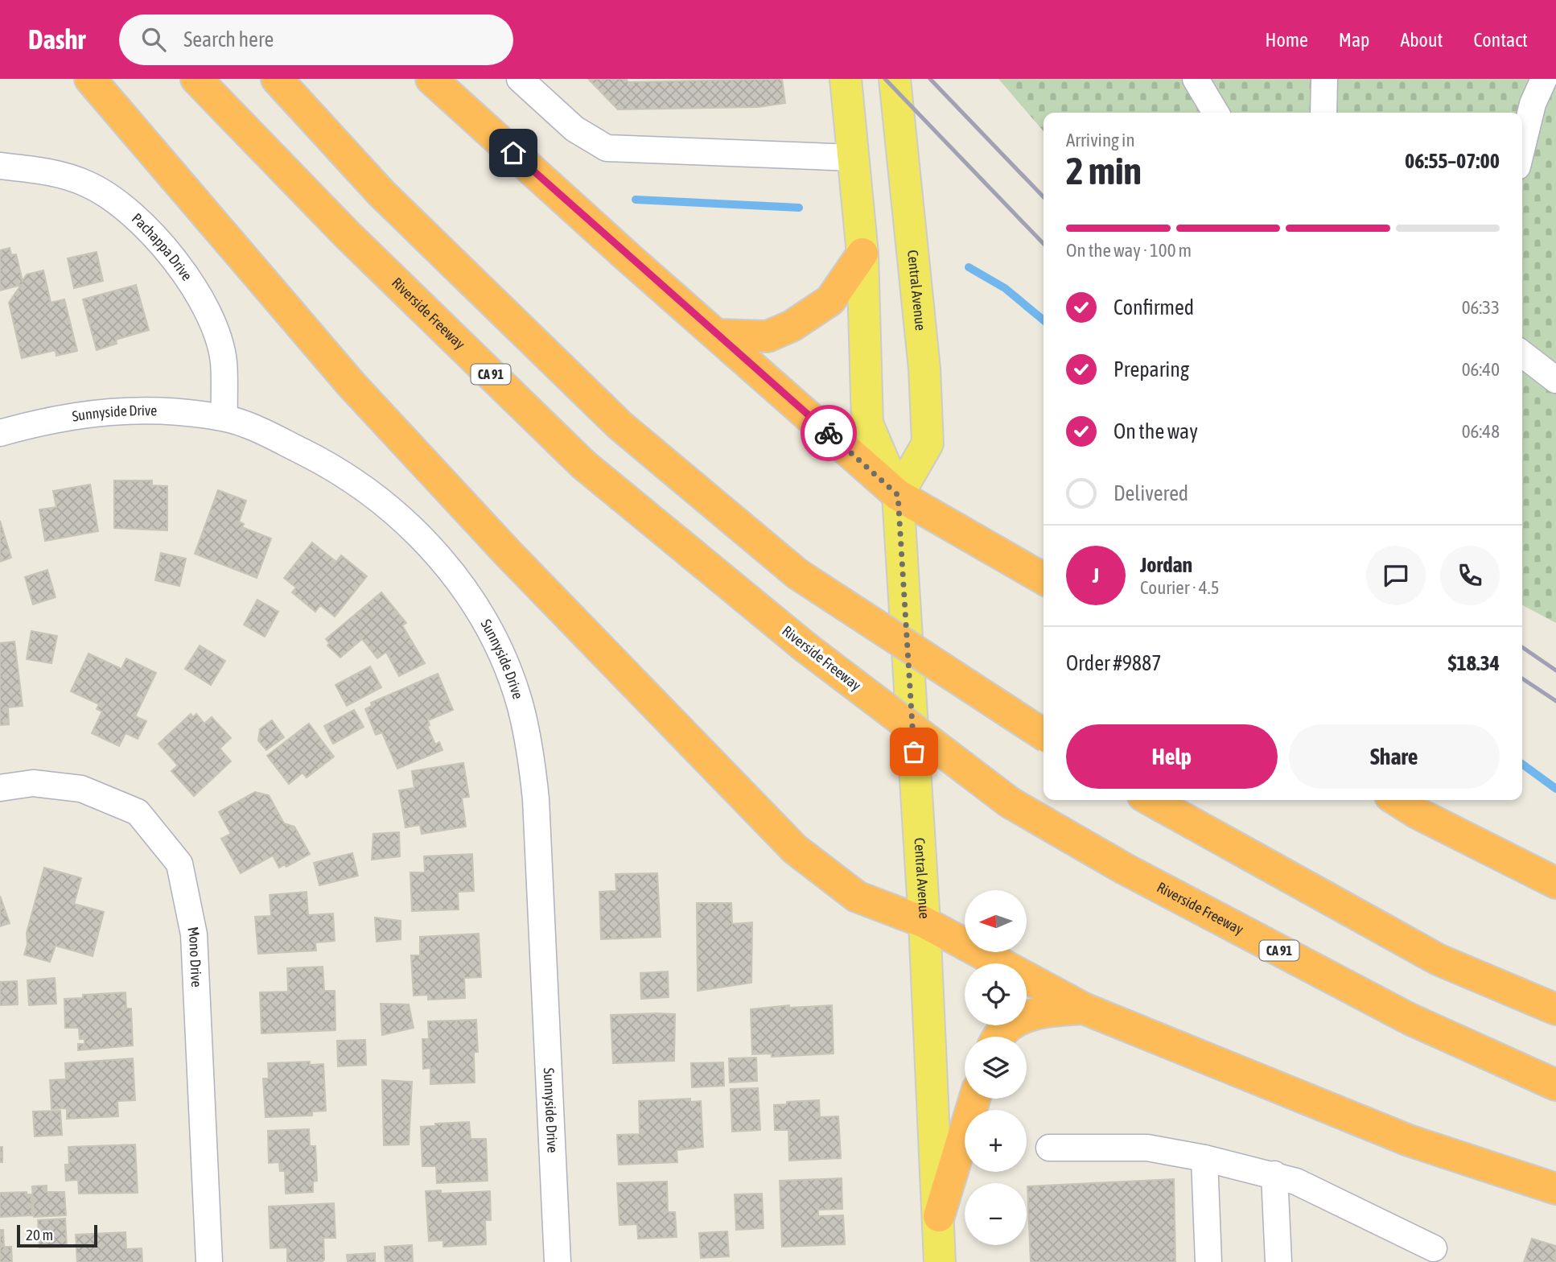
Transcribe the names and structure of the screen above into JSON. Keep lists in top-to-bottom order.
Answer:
{
  "streets": {
    "highway": ["Riverside Freeway", "CA 91"],
    "main road": ["Central Avenue"],
    "street": ["Pachappa Drive", "Sunnyside Drive", "Mono Drive"]
  },
  "crossings": [
    ["Pachappa Drive", "Sunnyside Drive"]
  ],
  "scale_bar": "20 m",
  "north": "left",
  "page": {
    "header": "Dashr",
    "search": "Search here",
    "nav": [
      "Home",
      "Map",
      "About",
      "Contact"
    ],
    "heading": ["2 min", "Arriving in", "06:55–07:00"],
    "panel": [
      "Jordan",
      "Courier · 4.5",
      "Order #9887",
      "$18.34"
    ],
    "bar": "On the way · 100 m",
    "list": [
      ["Confirmed", "06:33"],
      ["Preparing", "06:40"],
      ["On the way", "06:48"],
      "Delivered"
    ],
    "round": "J",
    "buttons": ["Help", "Share"],
    "map_buttons": ["+", "−"],
    "scale": "20 m"
  }
}
